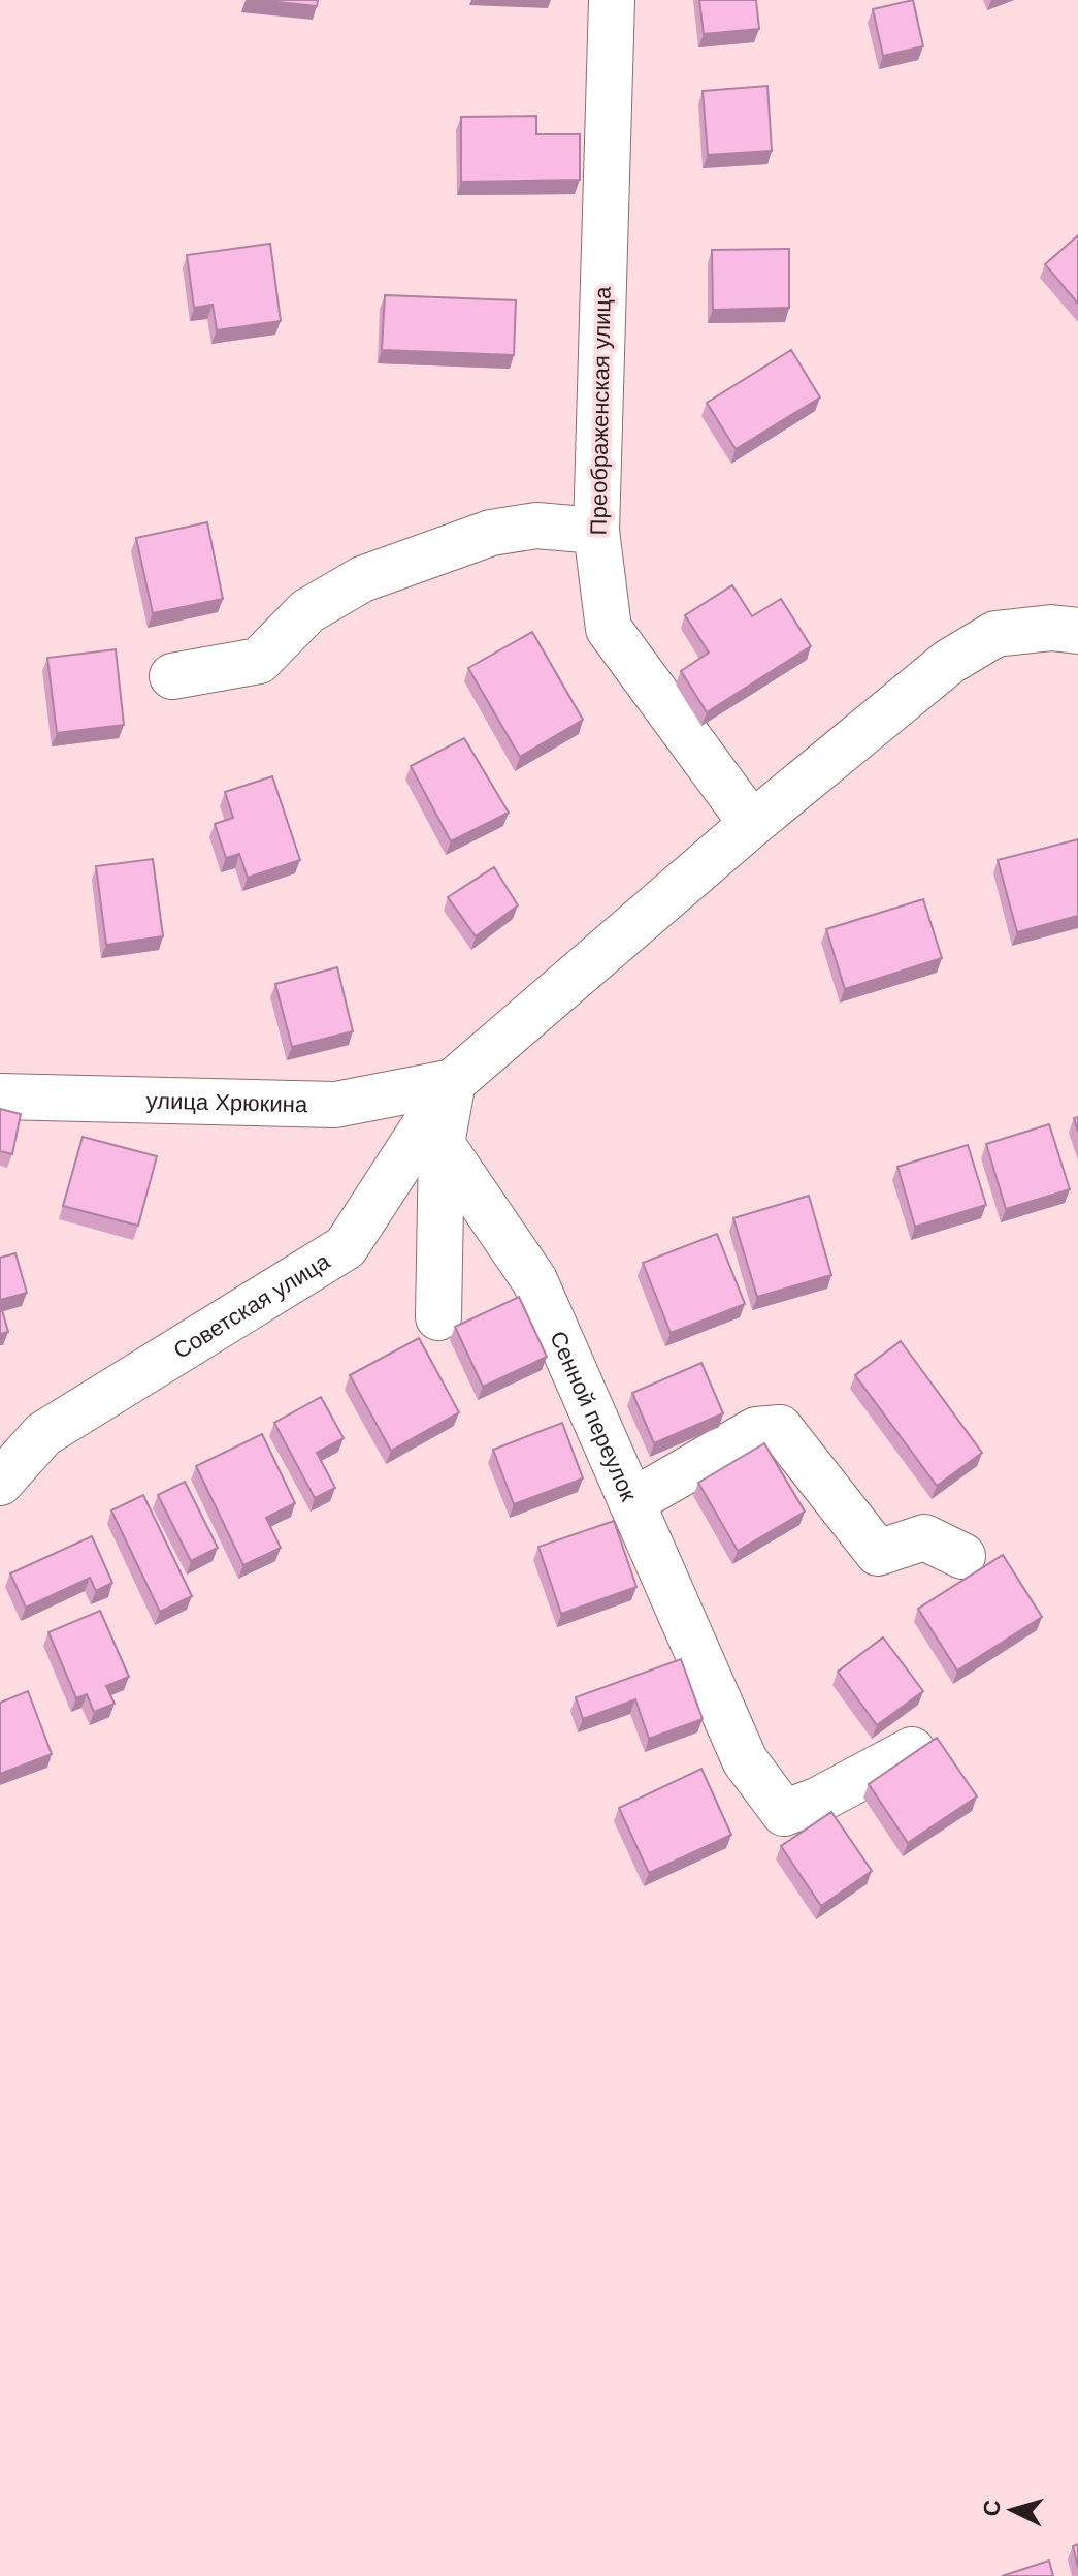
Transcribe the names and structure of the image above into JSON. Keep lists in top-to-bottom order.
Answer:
{
  "streets": {
    "street": [
      "Преображенская улица",
      "улица Хрюкина",
      "Советская улица",
      "Сенной переулок"
    ]
  },
  "crossings": [
    ["улица Хрюкина", "Советская улица"]
  ],
  "north": "left"
}
